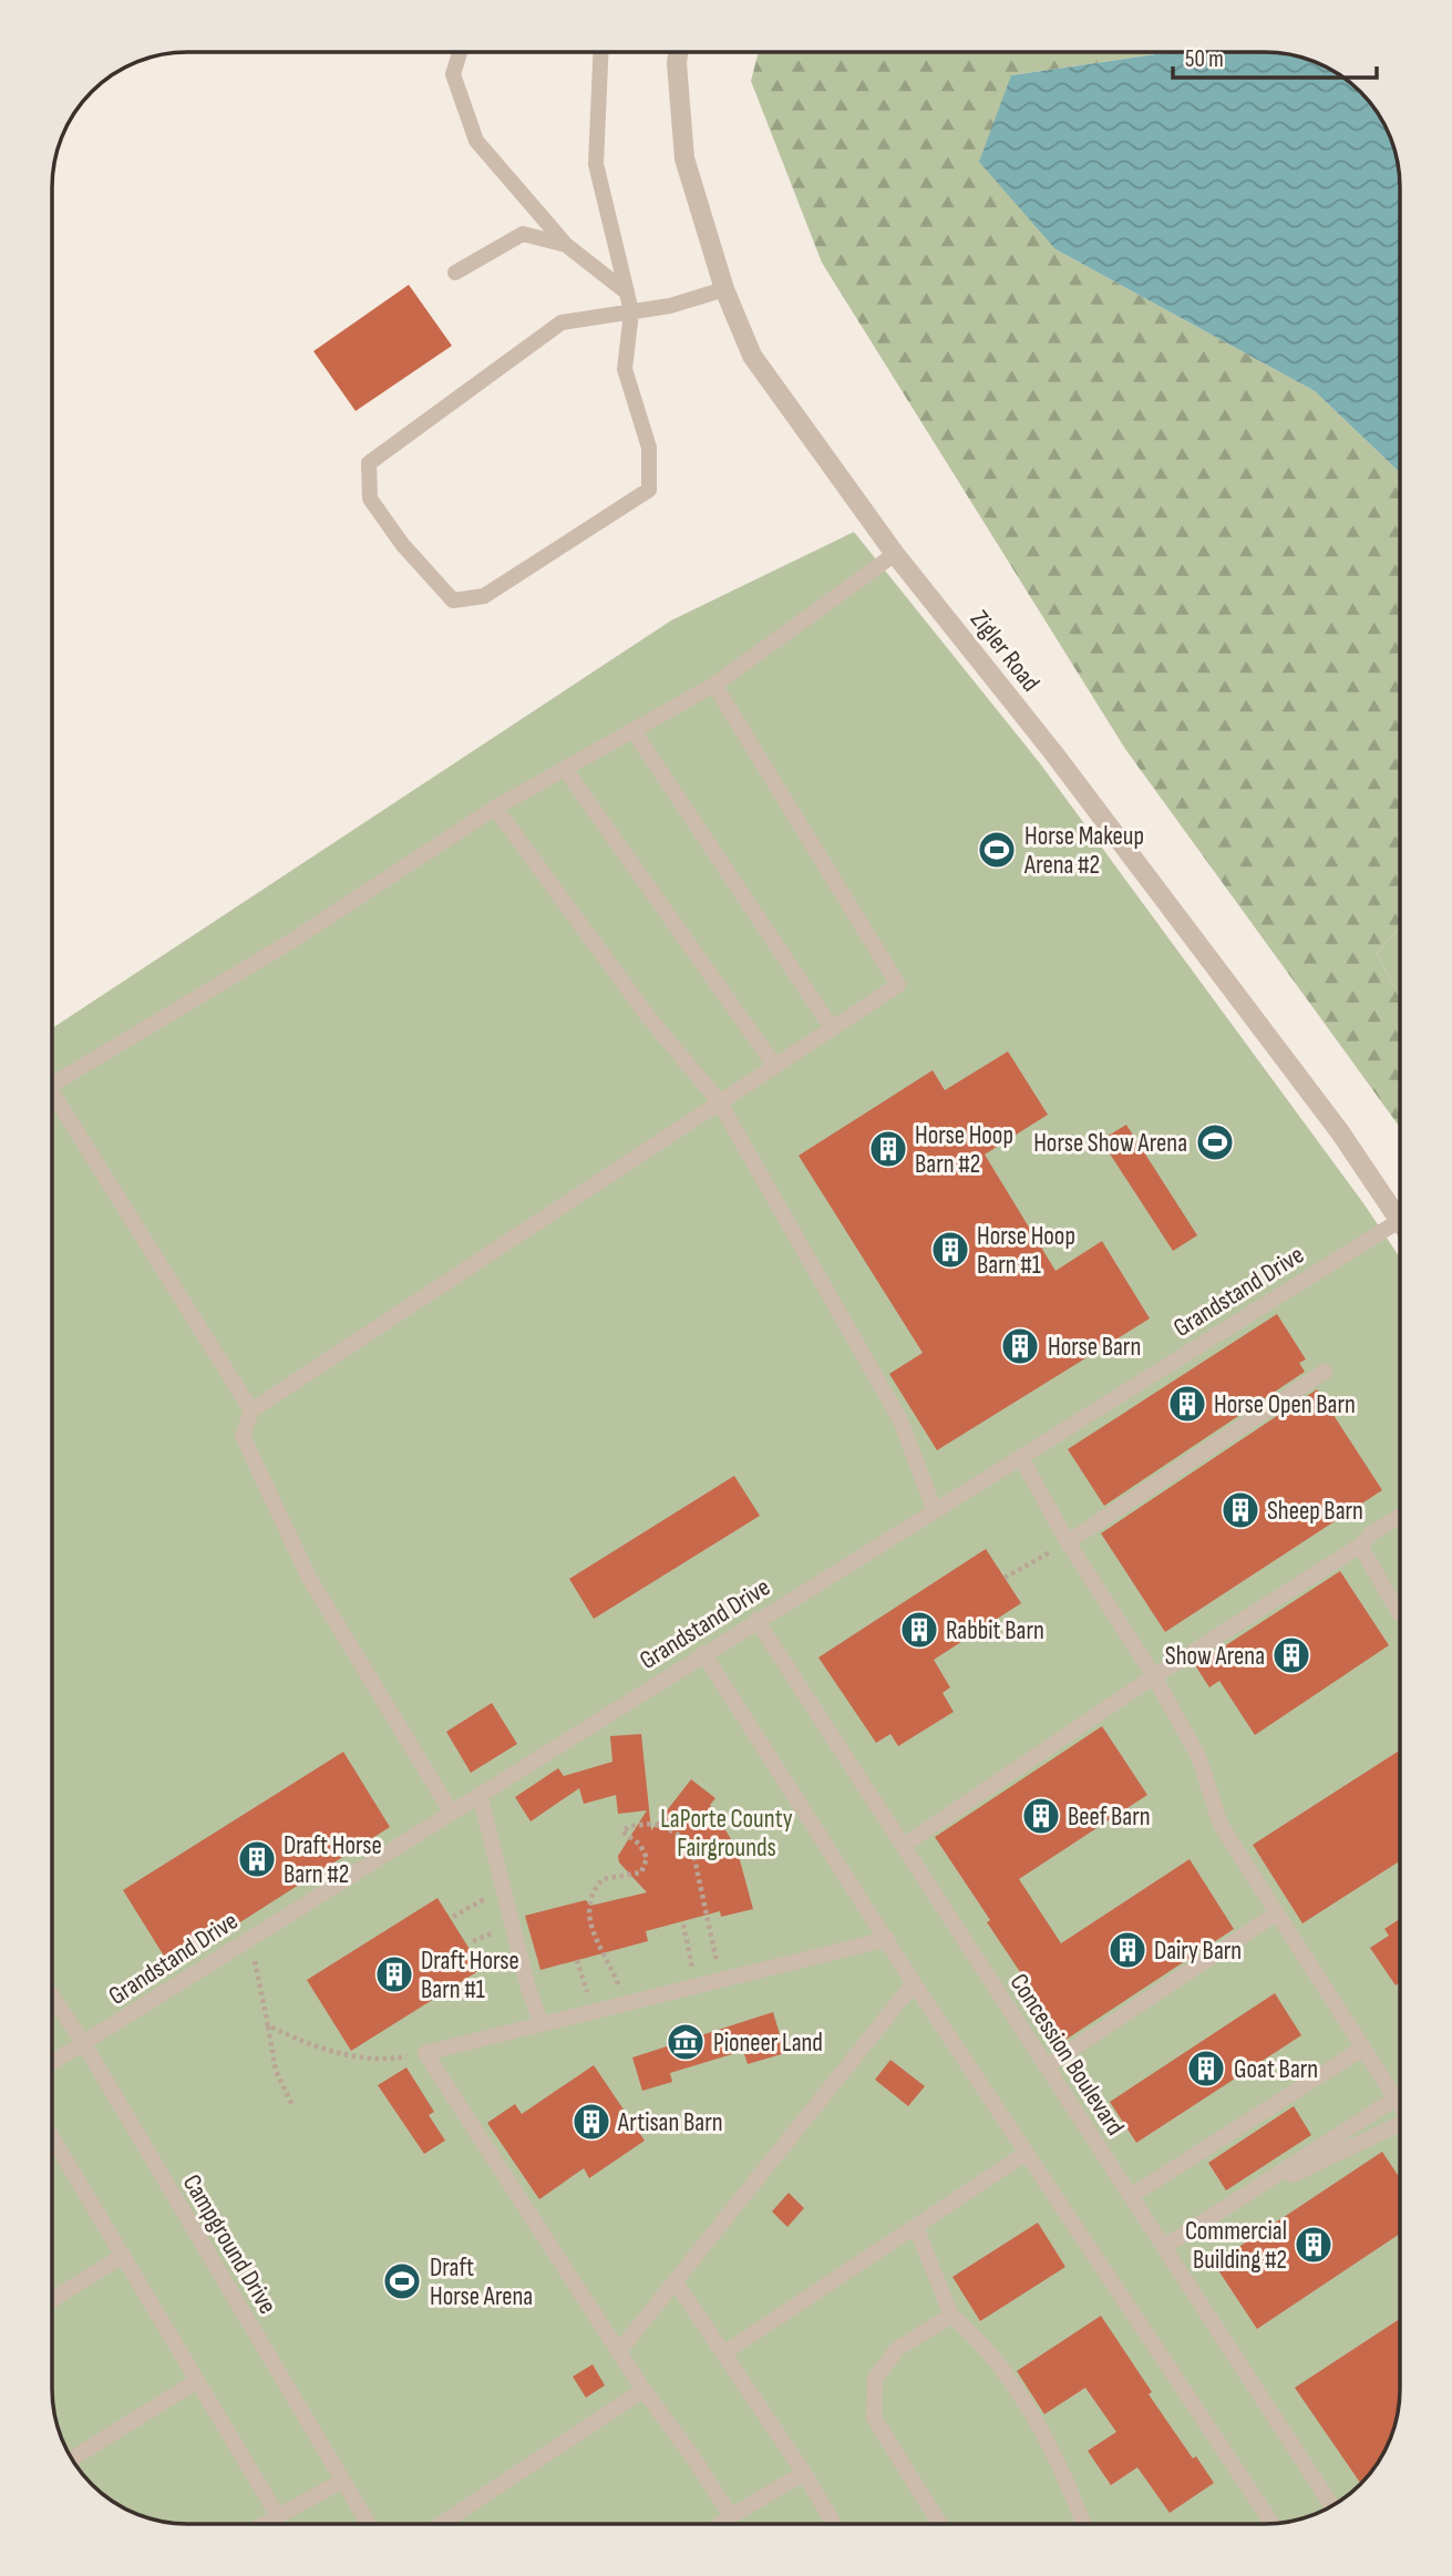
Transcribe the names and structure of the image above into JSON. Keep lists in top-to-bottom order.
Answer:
{
  "streets": {
    "street": ["Zigler Road"],
    "lane": ["Grandstand Drive", "Concession Boulevard", "Campground Drive"]
  },
  "crossings": [
    ["Zigler Road", "Grandstand Drive"],
    ["Grandstand Drive", "Concession Boulevard"],
    ["Grandstand Drive", "Campground Drive"]
  ],
  "parks": ["LaPorte County Fairgrounds"],
  "places": {
    "sports": ["Horse Makeup Arena #2", "Horse Show Arena", "Draft Horse Arena"],
    "building": [
      "Horse Hoop Barn #2",
      "Horse Hoop Barn #1",
      "Horse Barn",
      "Horse Open Barn",
      "Sheep Barn",
      "Rabbit Barn",
      "Show Arena",
      "Beef Barn",
      "Draft Horse Barn #2",
      "Dairy Barn",
      "Draft Horse Barn #1",
      "Goat Barn",
      "Artisan Barn",
      "Commercial Building #2"
    ],
    "museum": ["Pioneer Land"]
  },
  "scale_bar": "50 m"
}
